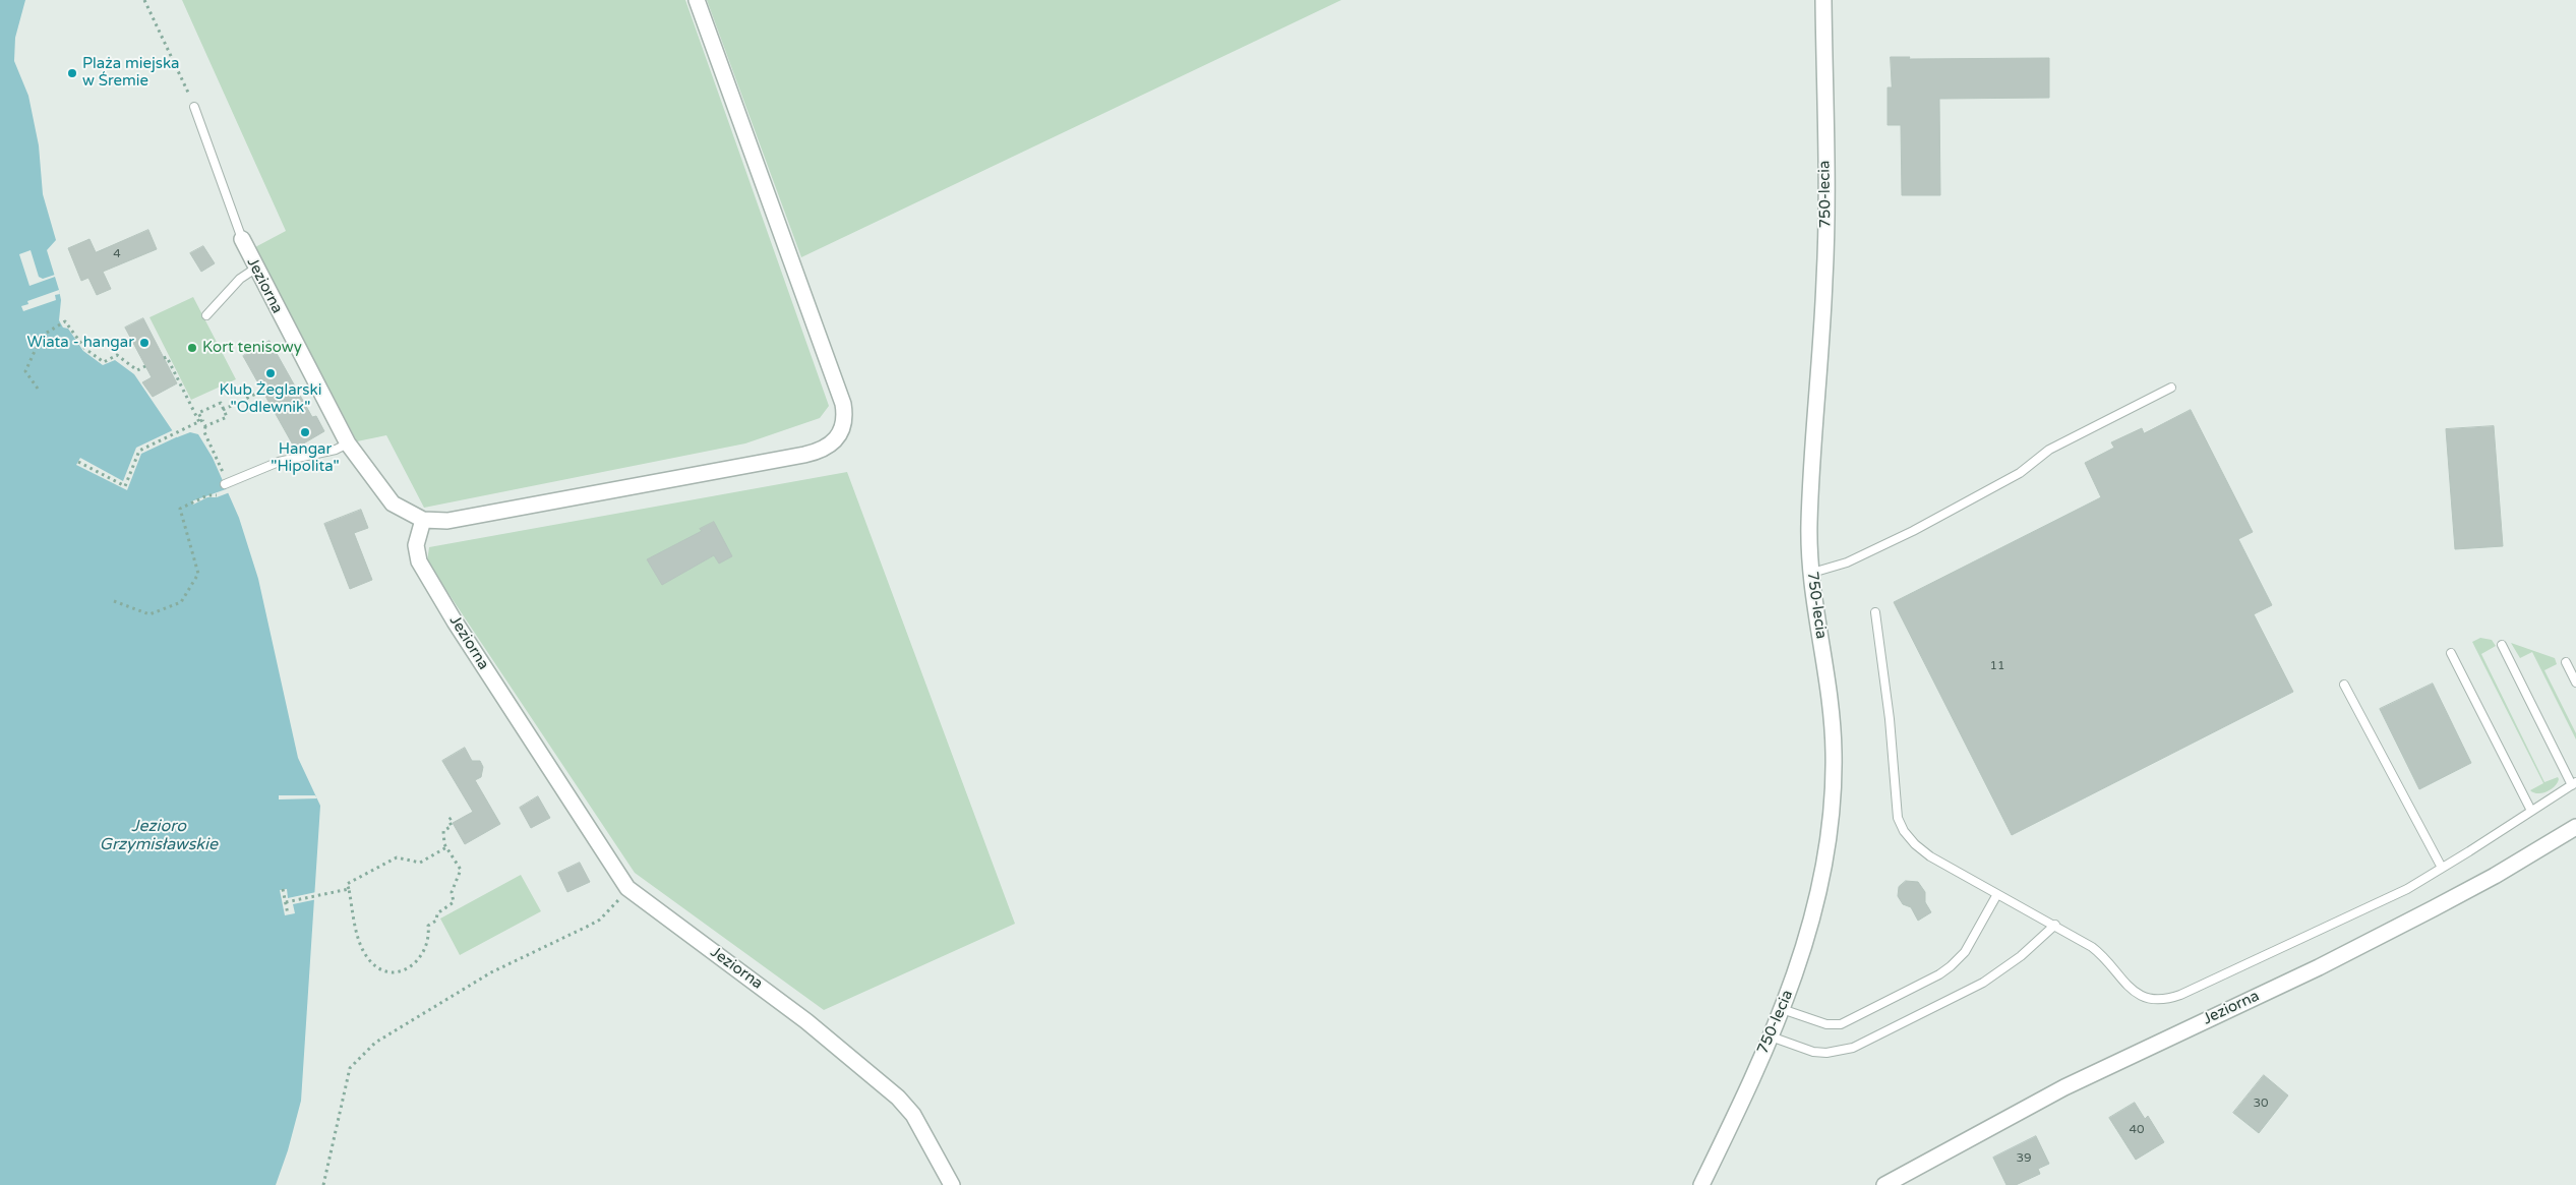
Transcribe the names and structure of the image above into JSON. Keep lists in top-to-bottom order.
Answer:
{
  "streets": {
    "street": ["750-lecia", "Jeziorna"]
  },
  "water": ["Jezioro Grzymisławskie"],
  "places": [
    "Plaża miejska w Śremie",
    "Wiata - hangar",
    "Kort tenisowy",
    "Klub Żeglarski \"Odlewnik\"",
    "Hangar \"Hipolita\""
  ],
  "house_numbers": [
    "4",
    "11",
    "30",
    "40",
    "39"
  ]
}
